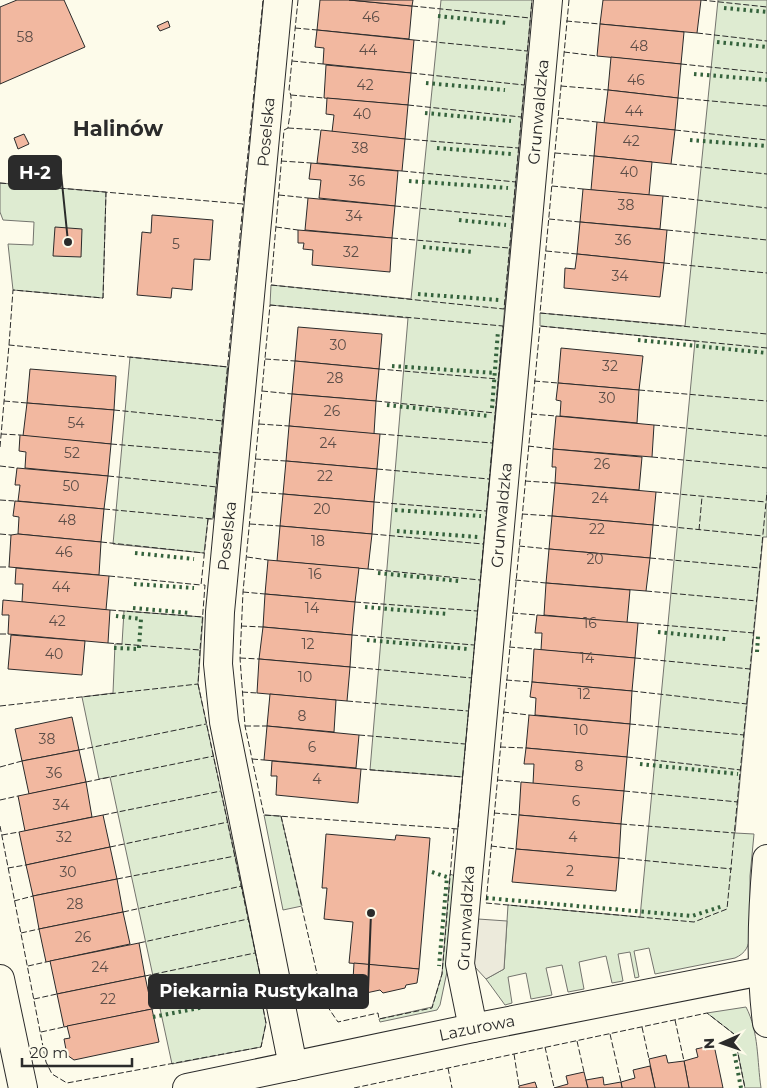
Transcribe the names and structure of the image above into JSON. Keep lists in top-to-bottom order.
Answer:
{
  "streets": {
    "street": ["Grunwaldzka", "Poselska", "Lazurowa"]
  },
  "crossings": [
    ["Grunwaldzka", "Lazurowa"],
    ["Poselska", "Lazurowa"]
  ],
  "districts": ["Halinów"],
  "places": ["H-2", "Piekarnia Rustykalna"],
  "house_numbers": [
    "46",
    "58",
    "48",
    "44",
    "46",
    "42",
    "44",
    "40",
    "42",
    "38",
    "40",
    "36",
    "38",
    "34",
    "36",
    "5",
    "32",
    "34",
    "30",
    "32",
    "28",
    "30",
    "26",
    "54",
    "24",
    "52",
    "26",
    "22",
    "50",
    "24",
    "20",
    "48",
    "22",
    "18",
    "46",
    "20",
    "16",
    "44",
    "14",
    "42",
    "16",
    "12",
    "40",
    "14",
    "10",
    "12",
    "8",
    "10",
    "38",
    "6",
    "8",
    "36",
    "4",
    "6",
    "34",
    "32",
    "4",
    "2",
    "30",
    "28",
    "26",
    "24",
    "22"
  ],
  "scale_bar": "20 m",
  "north": "left"
}
